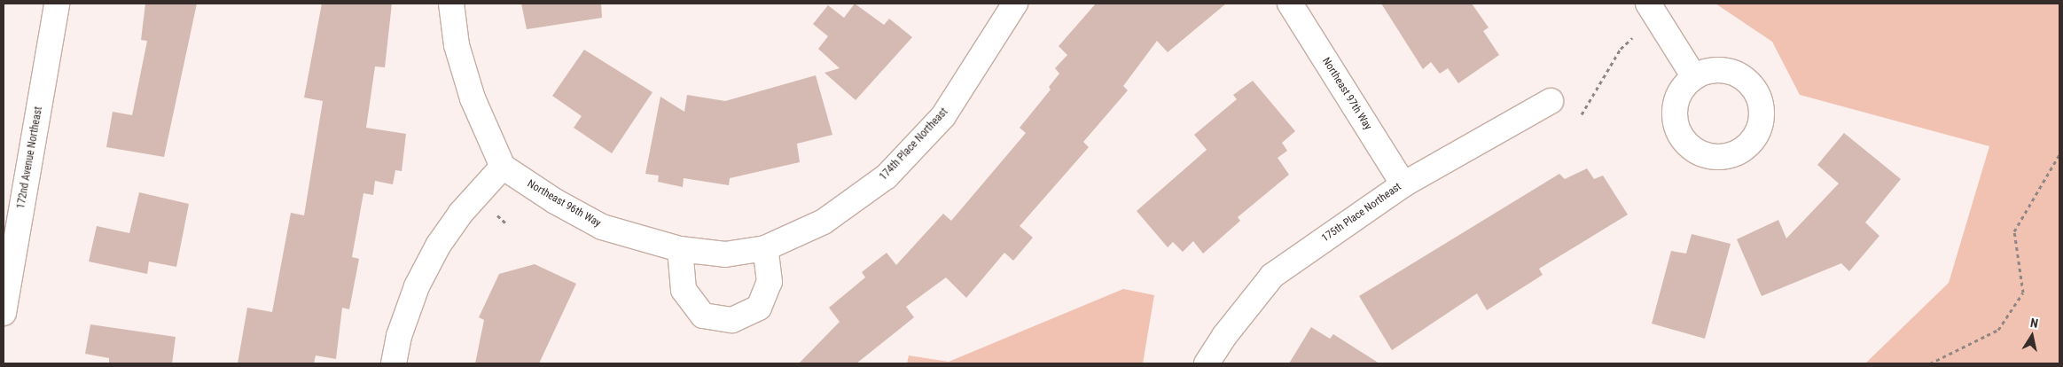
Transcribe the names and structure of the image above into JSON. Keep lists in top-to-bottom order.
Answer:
{
  "streets": {
    "street": [
      "Northeast 97th Way",
      "174th Place Northeast",
      "172nd Avenue Northeast",
      "Northeast 96th Way",
      "175th Place Northeast"
    ]
  },
  "crossings": [
    ["Northeast 97th Way", "175th Place Northeast"],
    ["174th Place Northeast", "Northeast 96th Way"]
  ],
  "north": "top"
}
